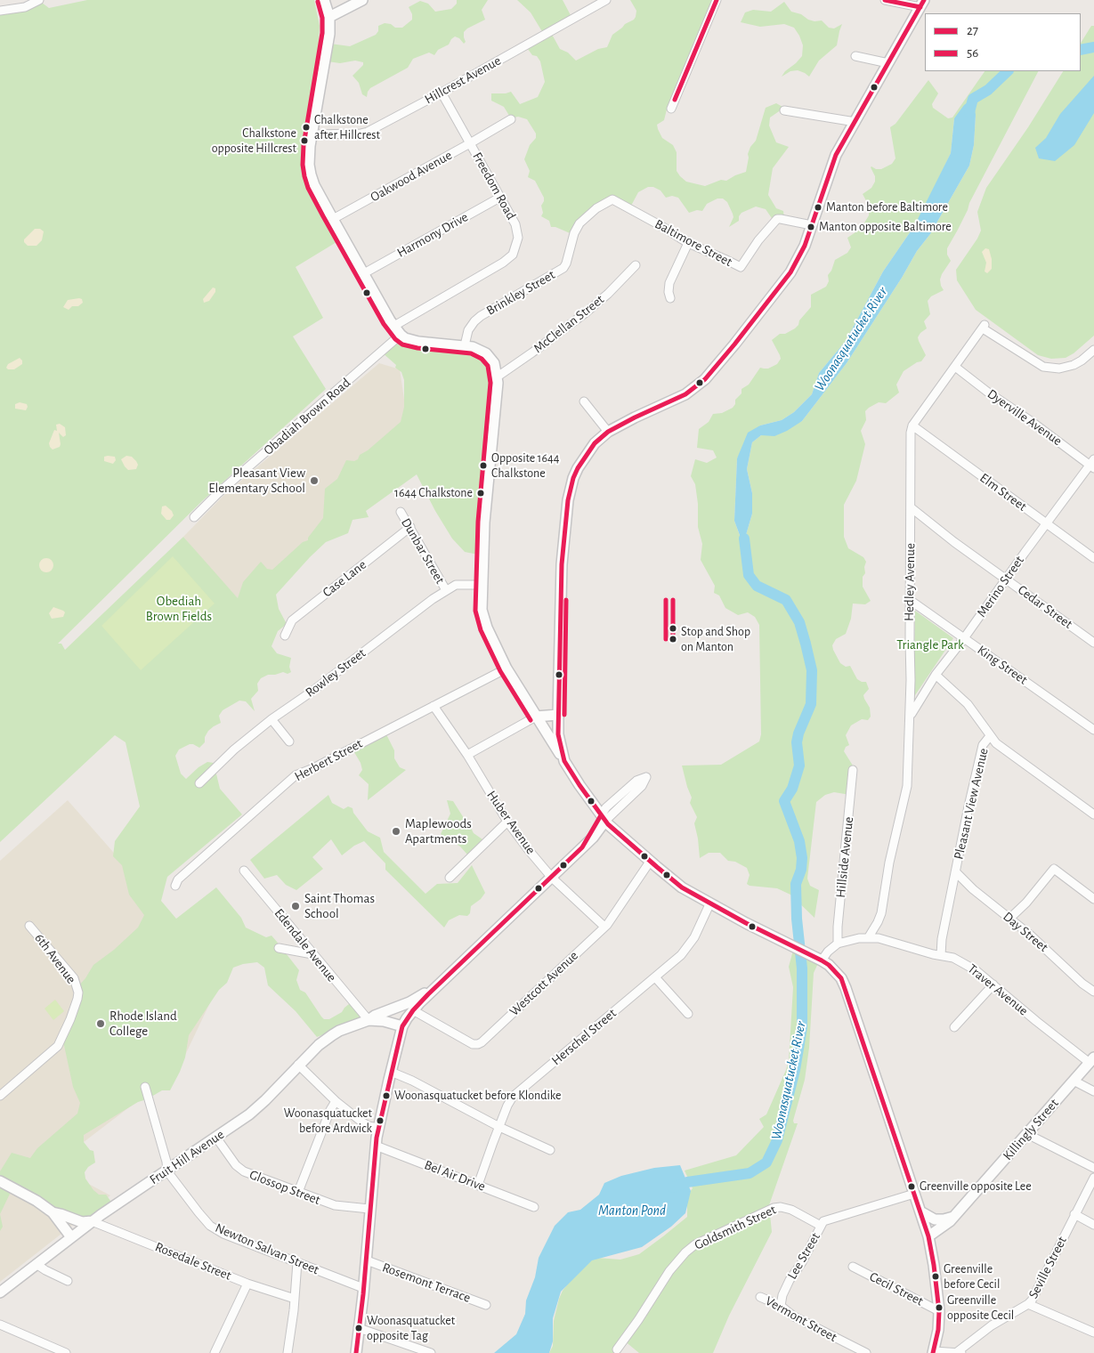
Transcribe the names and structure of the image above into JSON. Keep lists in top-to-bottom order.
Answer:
{
  "streets": {
    "main road": ["Killingly Street", "Fruit Hill Avenue"],
    "street": [
      "Hillcrest Avenue",
      "Oakwood Avenue",
      "Freedom Road",
      "Harmony Drive",
      "Baltimore Street",
      "Brinkley Street",
      "McClellan Street",
      "Obadiah Brown Road",
      "Dyerville Avenue",
      "Elm Street",
      "Dunbar Street",
      "Case Lane",
      "Hedley Avenue",
      "Merino Street",
      "Cedar Street",
      "King Street",
      "Rowley Street",
      "Herbert Street",
      "Pleasant View Avenue",
      "Huber Avenue",
      "Hillside Avenue",
      "Day Street",
      "Edendale Avenue",
      "6th Avenue",
      "Westcott Avenue",
      "Traver Avenue",
      "Herschel Street",
      "Bel Air Drive",
      "Glossop Street",
      "Goldsmith Street",
      "Newton Salvan Street",
      "Lee Street",
      "Rosedale Street",
      "Seville Street",
      "Rosemont Terrace",
      "Cecil Street",
      "Vermont Street"
    ]
  },
  "crossings": [
    ["Hillcrest Avenue", "Freedom Road"],
    ["Oakwood Avenue", "Freedom Road"],
    ["Freedom Road", "Harmony Drive"],
    ["Baltimore Street", "Brinkley Street"],
    ["Dyerville Avenue", "Merino Street"],
    ["Elm Street", "Hedley Avenue"],
    ["Elm Street", "Merino Street"],
    ["Dunbar Street", "Case Lane"],
    ["Dunbar Street", "Rowley Street"],
    ["Hedley Avenue", "Merino Street"],
    ["Hedley Avenue", "Cedar Street"],
    ["Hedley Avenue", "King Street"],
    ["Hedley Avenue", "Traver Avenue"],
    ["Merino Street", "Cedar Street"],
    ["Merino Street", "King Street"],
    ["Merino Street", "Pleasant View Avenue"],
    ["Herbert Street", "Huber Avenue"],
    ["Pleasant View Avenue", "Day Street"],
    ["Pleasant View Avenue", "Traver Avenue"],
    ["Huber Avenue", "Westcott Avenue"],
    ["Huber Avenue", "Fruit Hill Avenue"],
    ["Hillside Avenue", "Traver Avenue"],
    ["Edendale Avenue", "Fruit Hill Avenue"],
    ["Westcott Avenue", "Fruit Hill Avenue"],
    ["Traver Avenue", "Killingly Street"],
    ["Herschel Street", "Bel Air Drive"],
    ["Fruit Hill Avenue", "Bel Air Drive"],
    ["Fruit Hill Avenue", "Glossop Street"],
    ["Fruit Hill Avenue", "Newton Salvan Street"],
    ["Fruit Hill Avenue", "Rosedale Street"],
    ["Fruit Hill Avenue", "Rosemont Terrace"],
    ["Goldsmith Street", "Lee Street"],
    ["Lee Street", "Vermont Street"]
  ],
  "water": ["Woonasquatucket River", "Manton Pond"],
  "parks": ["Obediah Brown Fields", "Triangle Park"],
  "places": [
    "Chalkstone after Hillcrest",
    "Chalkstone opposite Hillcrest",
    "Manton before Baltimore",
    "Manton opposite Baltimore",
    "Opposite 1644 Chalkstone",
    "Pleasant View Elementary School",
    "1644 Chalkstone",
    "Stop and Shop on Manton",
    "Maplewoods Apartments",
    "Saint Thomas School",
    "Rhode Island College",
    "Woonasquatucket before Klondike",
    "Woonasquatucket before Ardwick",
    "Greenville opposite Lee",
    "Greenville before Cecil",
    "Greenville opposite Cecil",
    "Woonasquatucket opposite Tag"
  ],
  "lines": ["transit line 27", "transit line 56"],
  "legend": ["27", "56"]
}
